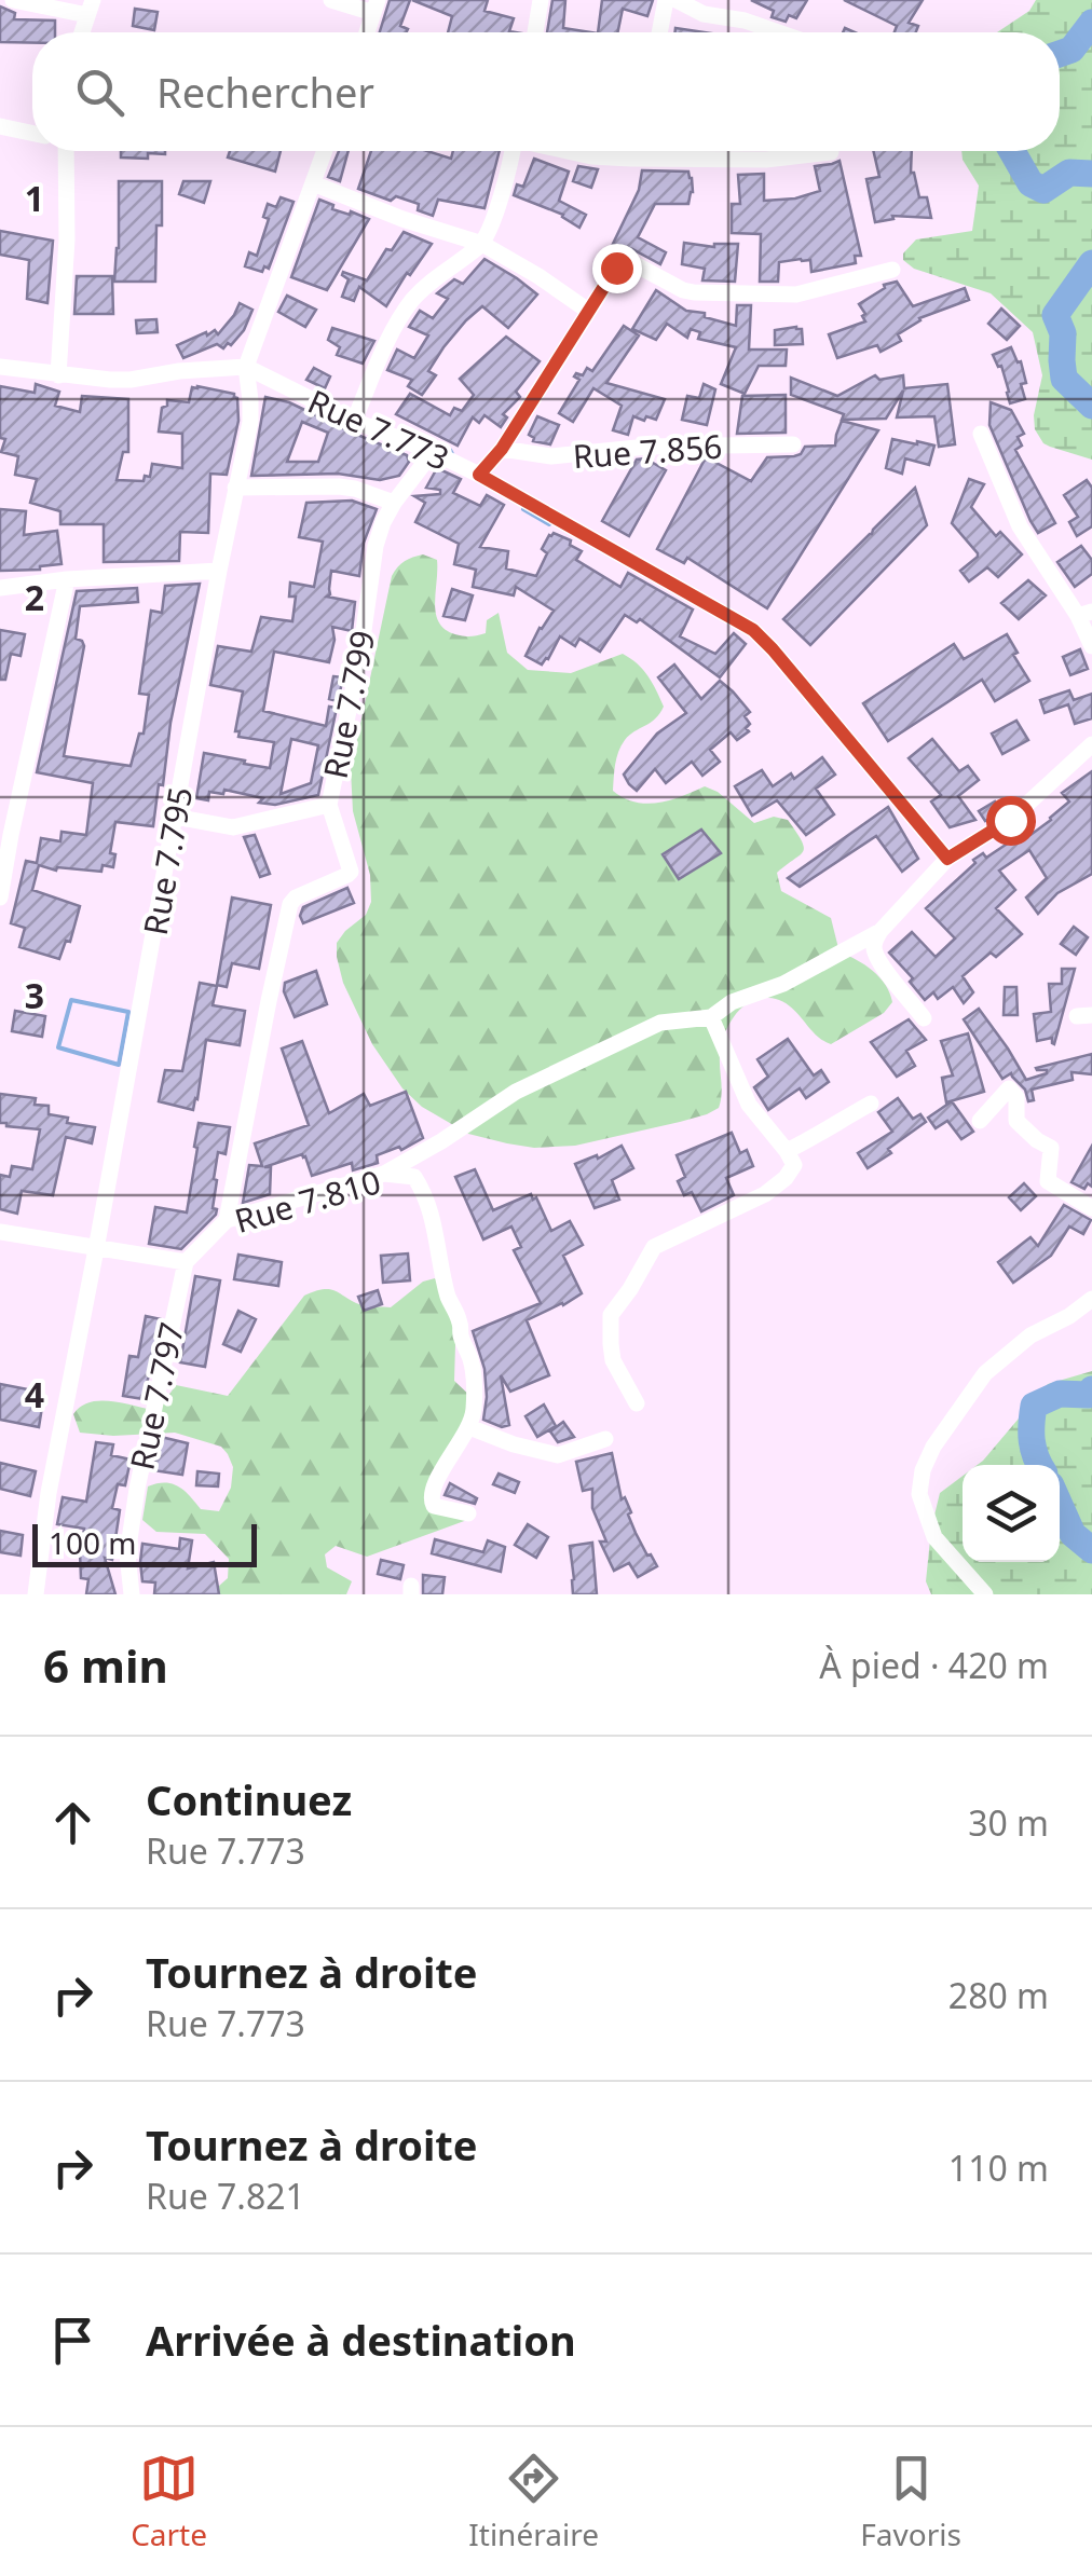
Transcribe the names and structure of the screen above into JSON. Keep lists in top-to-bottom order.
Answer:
{
  "streets": {
    "street": [
      "Rue 7.773",
      "Rue 7.856",
      "Rue 7.799",
      "Rue 7.795",
      "Rue 7.810",
      "Rue 7.797"
    ]
  },
  "crossings": [
    ["Rue 7.773", "Rue 7.799"],
    ["Rue 7.773", "Rue 7.795"],
    ["Rue 7.799", "Rue 7.810"],
    ["Rue 7.810", "Rue 7.797"]
  ],
  "scale_bar": "100 m",
  "page": {
    "search": "Rechercher",
    "scale": "100 m",
    "heading": ["6 min", "À pied · 420 m"],
    "list": [
      ["Continuez", "Rue 7.773", "30 m"],
      ["Tournez à droite", "Rue 7.773", "280 m"],
      ["Tournez à droite", "Rue 7.821", "110 m"],
      "Arrivée à destination"
    ],
    "nav": ["Carte", "Itinéraire", "Favoris"]
  },
  "grid": {
    "rows": [
      "1",
      "2",
      "3",
      "4"
    ]
  }
}
